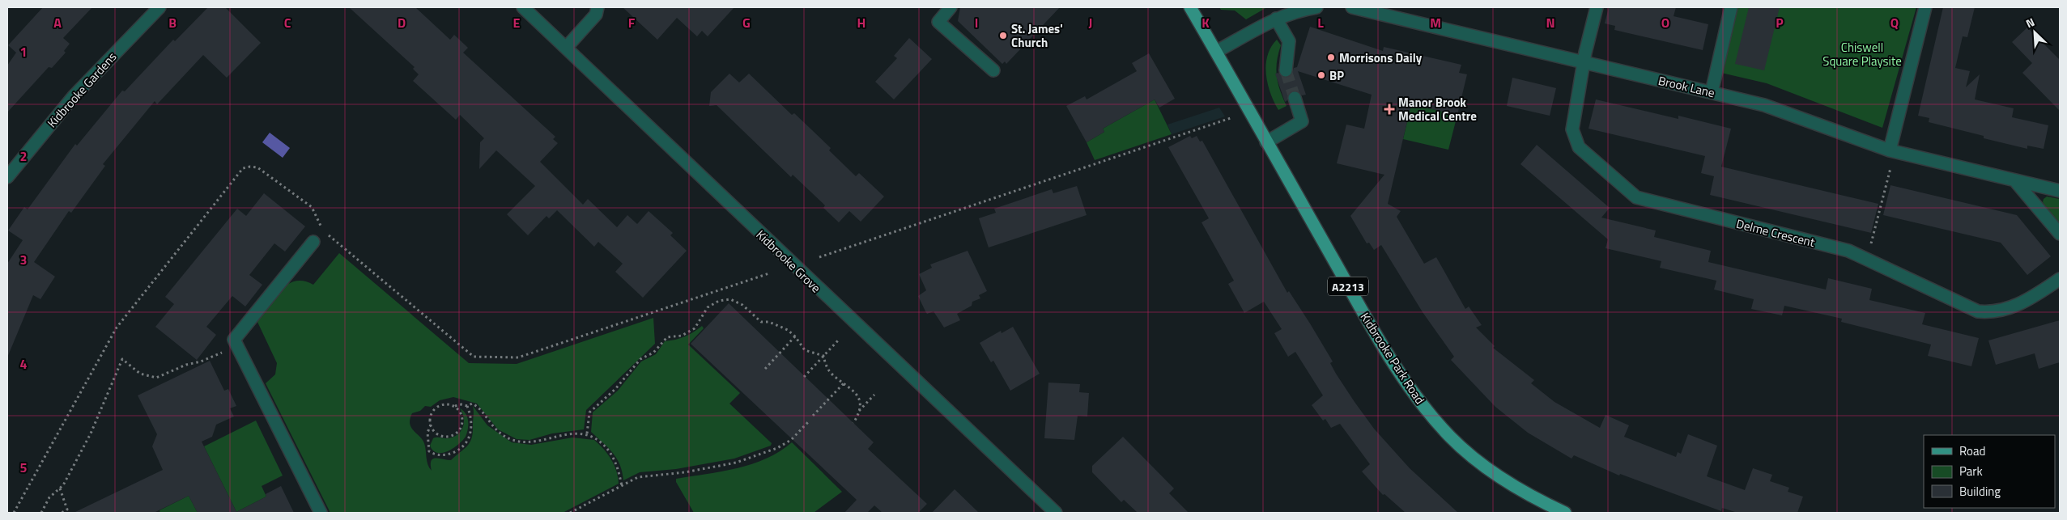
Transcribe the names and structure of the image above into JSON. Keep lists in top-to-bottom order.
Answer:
{
  "streets": {
    "main road": ["A2213", "Kidbrooke Park Road"],
    "street": [
      "Brook Lane",
      "Kidbrooke Gardens",
      "Delme Crescent",
      "Kidbrooke Grove"
    ]
  },
  "crossings": [
    ["Brook Lane", "Delme Crescent"]
  ],
  "parks": ["Chiswell Square Playsite"],
  "places": {
    "other": ["St. James' Church", "Morrisons Daily", "BP"],
    "health": ["Manor Brook Medical Centre"]
  },
  "legend": ["Road", "Park", "Building"],
  "north": "top left",
  "grid": {
    "columns": [
      "A",
      "B",
      "C",
      "D",
      "E",
      "F",
      "G",
      "H",
      "I",
      "J",
      "K",
      "L",
      "M",
      "N",
      "O",
      "P",
      "Q"
    ],
    "rows": [
      "1",
      "2",
      "3",
      "4",
      "5"
    ]
  }
}
